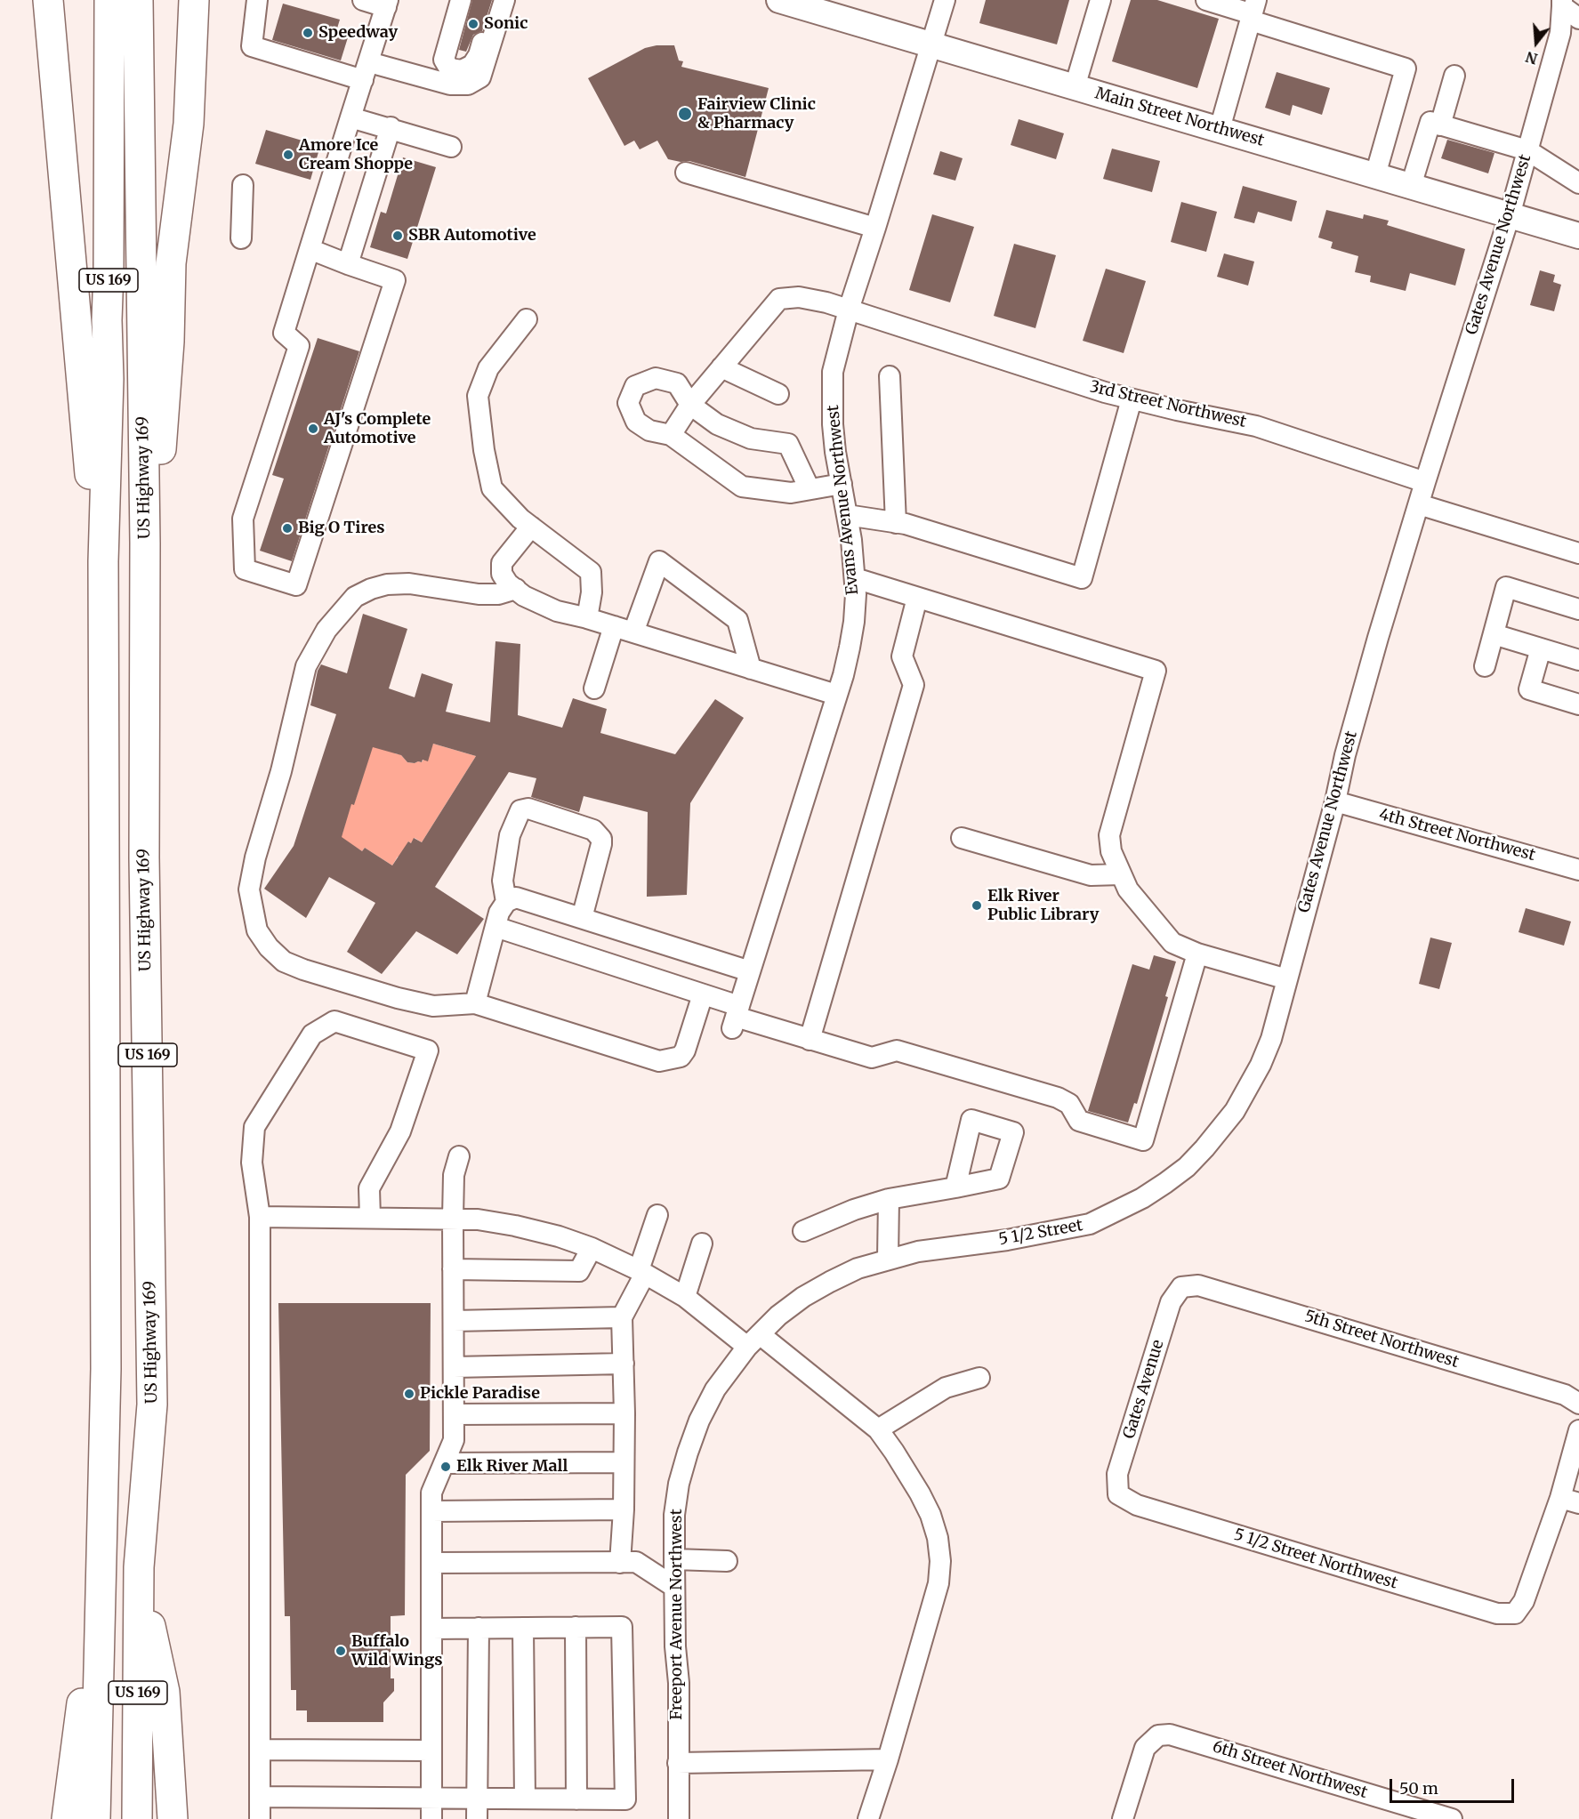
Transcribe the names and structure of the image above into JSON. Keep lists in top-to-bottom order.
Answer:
{
  "streets": {
    "highway": ["US 169", "US Highway 169"],
    "main road": ["Main Street Northwest"],
    "street": [
      "Gates Avenue Northwest",
      "3rd Street Northwest",
      "Evans Avenue Northwest",
      "4th Street Northwest",
      "5 1/2 Street",
      "5th Street Northwest",
      "Gates Avenue",
      "5 1/2 Street Northwest",
      "Freeport Avenue Northwest",
      "6th Street Northwest"
    ]
  },
  "crossings": [
    ["Main Street Northwest", "Gates Avenue Northwest"],
    ["Main Street Northwest", "Evans Avenue Northwest"],
    ["Gates Avenue Northwest", "3rd Street Northwest"],
    ["Gates Avenue Northwest", "4th Street Northwest"],
    ["Gates Avenue Northwest", "5 1/2 Street"],
    ["3rd Street Northwest", "Evans Avenue Northwest"],
    ["5 1/2 Street", "Freeport Avenue Northwest"],
    ["5th Street Northwest", "Gates Avenue"],
    ["Gates Avenue", "5 1/2 Street Northwest"]
  ],
  "places": [
    "Sonic",
    "Speedway",
    "Fairview Clinic & Pharmacy",
    "Amore Ice Cream Shoppe",
    "SBR Automotive",
    "AJ's Complete Automotive",
    "Big O Tires",
    "Elk River Public Library",
    "Pickle Paradise",
    "Elk River Mall",
    "Buffalo Wild Wings"
  ],
  "scale_bar": "50 m",
  "north": "bottom"
}
